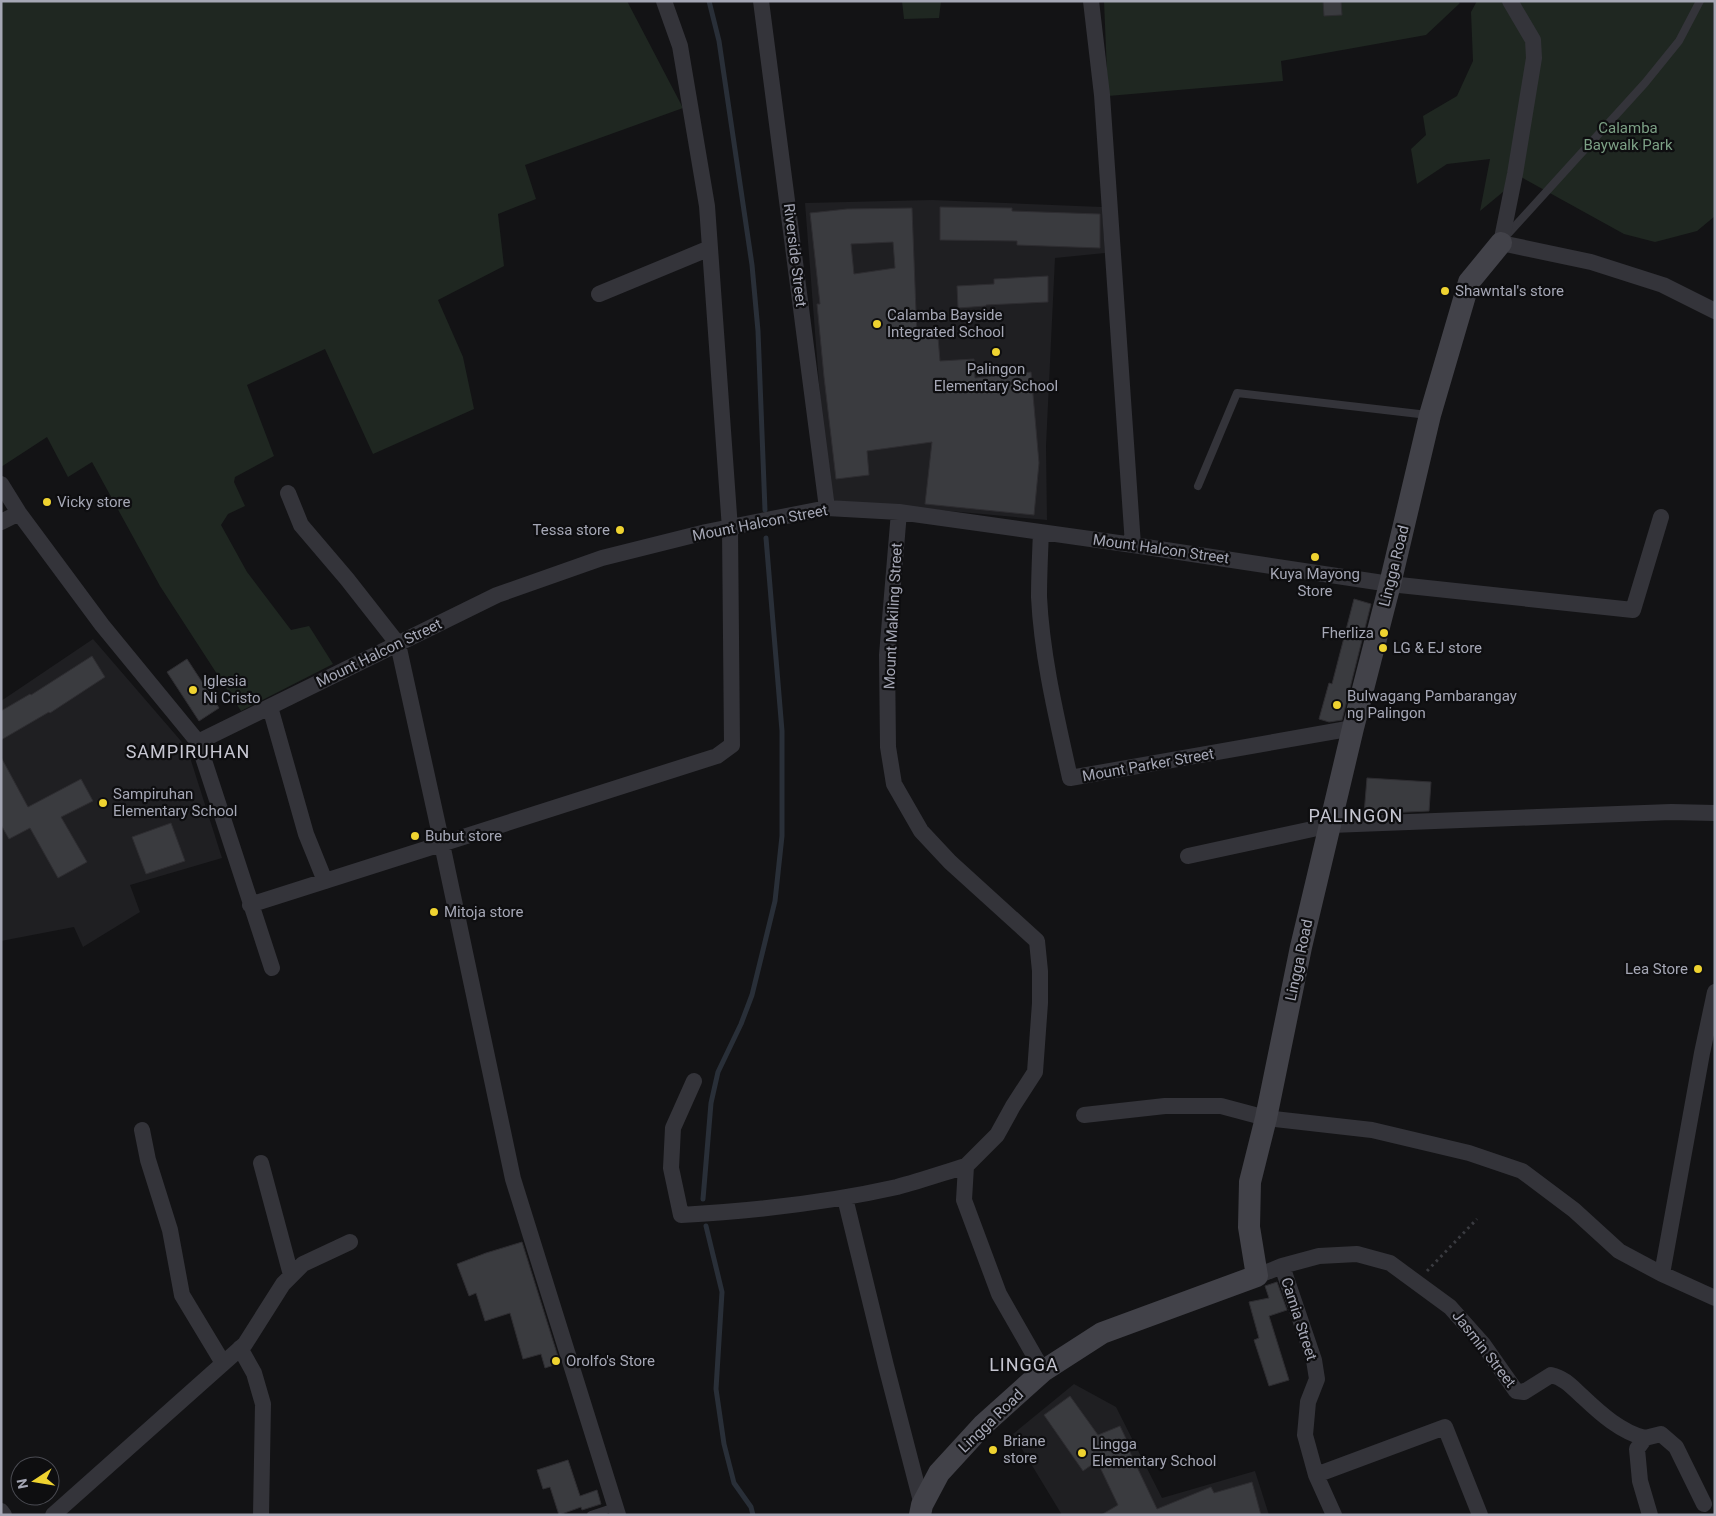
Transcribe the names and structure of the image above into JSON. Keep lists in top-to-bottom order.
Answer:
{
  "streets": {
    "street": [
      "Riverside Street",
      "Mount Halcon Street",
      "Lingga Road",
      "Mount Makiling Street",
      "Mount Parker Street",
      "Camia Street",
      "Jasmin Street"
    ]
  },
  "crossings": [
    ["Riverside Street", "Mount Halcon Street"],
    ["Mount Halcon Street", "Lingga Road"],
    ["Mount Halcon Street", "Mount Makiling Street"],
    ["Mount Halcon Street", "Mount Parker Street"],
    ["Lingga Road", "Mount Parker Street"],
    ["Lingga Road", "Jasmin Street"],
    ["Camia Street", "Jasmin Street"]
  ],
  "districts": ["SAMPIRUHAN", "PALINGON", "LINGGA"],
  "parks": ["Calamba Baywalk Park"],
  "places": [
    "Shawntal's store",
    "Calamba Bayside Integrated School",
    "Palingon Elementary School",
    "Vicky store",
    "Tessa store",
    "Kuya Mayong Store",
    "Fherliza",
    "LG & EJ store",
    "Iglesia Ni Cristo",
    "Bulwagang Pambarangay ng Palingon",
    "Sampiruhan Elementary School",
    "Bubut store",
    "Mitoja store",
    "Lea Store",
    "Orolfo's Store",
    "Briane store",
    "Lingga Elementary School"
  ],
  "north": "left"
}
